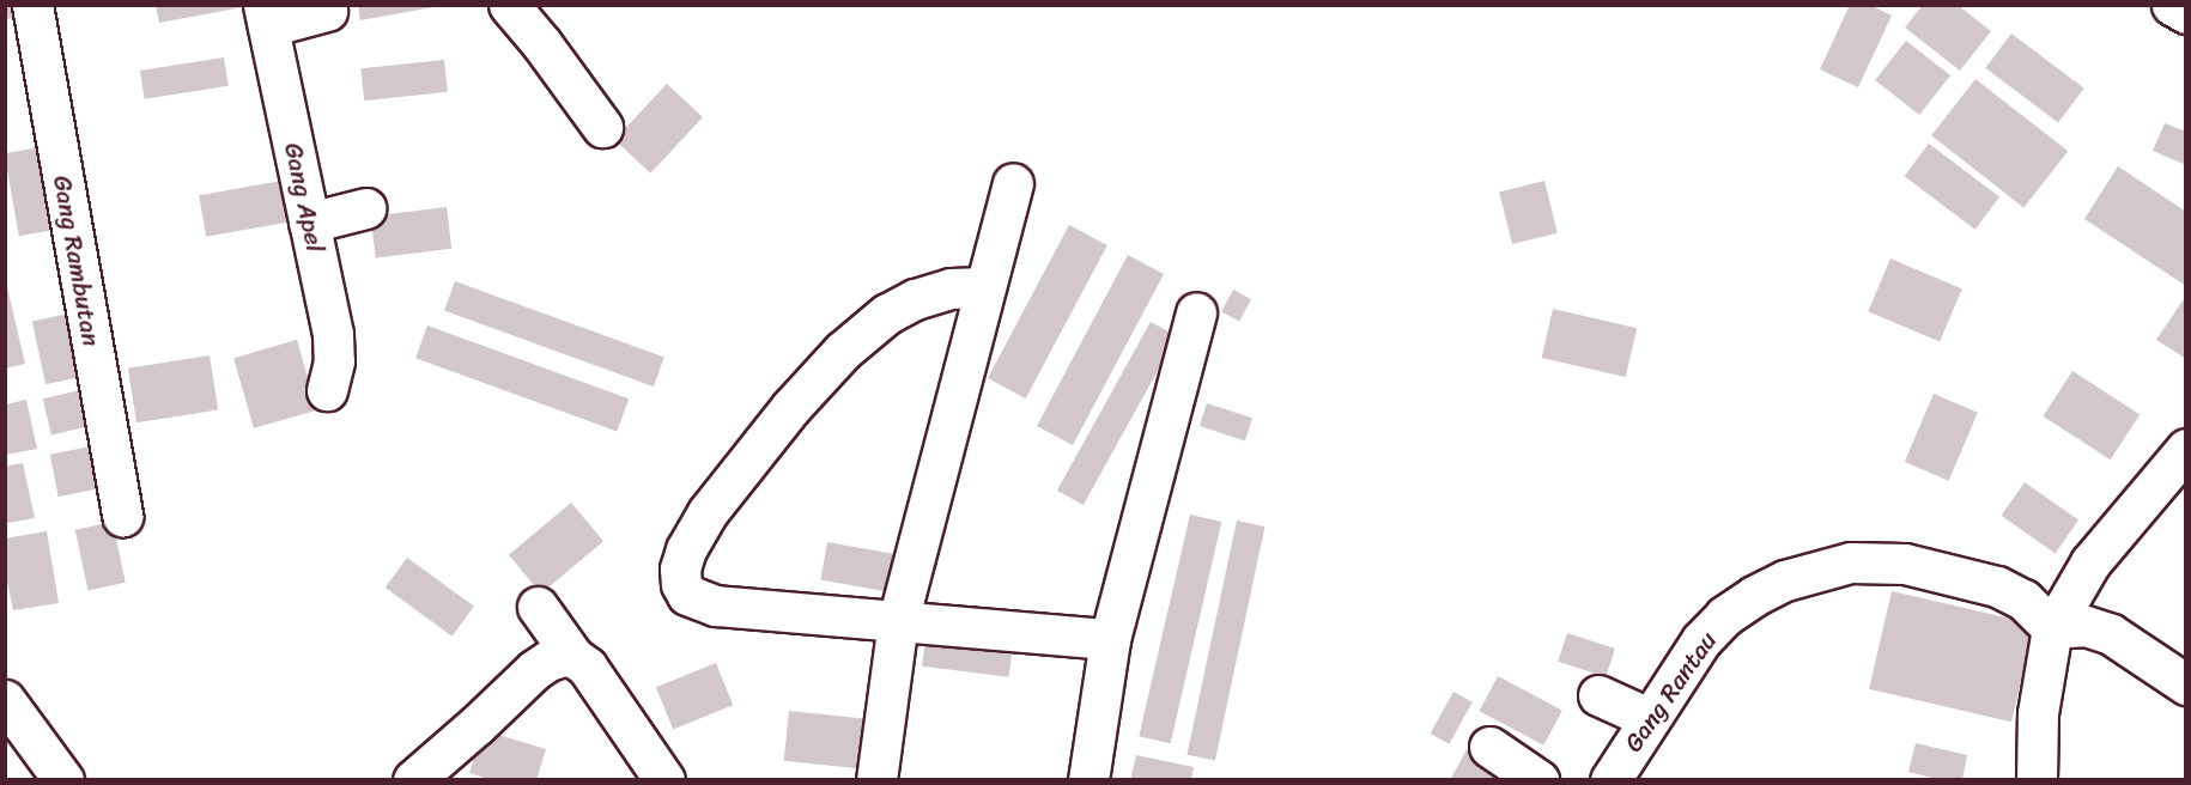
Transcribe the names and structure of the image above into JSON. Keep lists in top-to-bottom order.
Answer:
{
  "streets": {
    "street": ["Gang Apel", "Gang Rambutan", "Gang Rantau"]
  }
}
